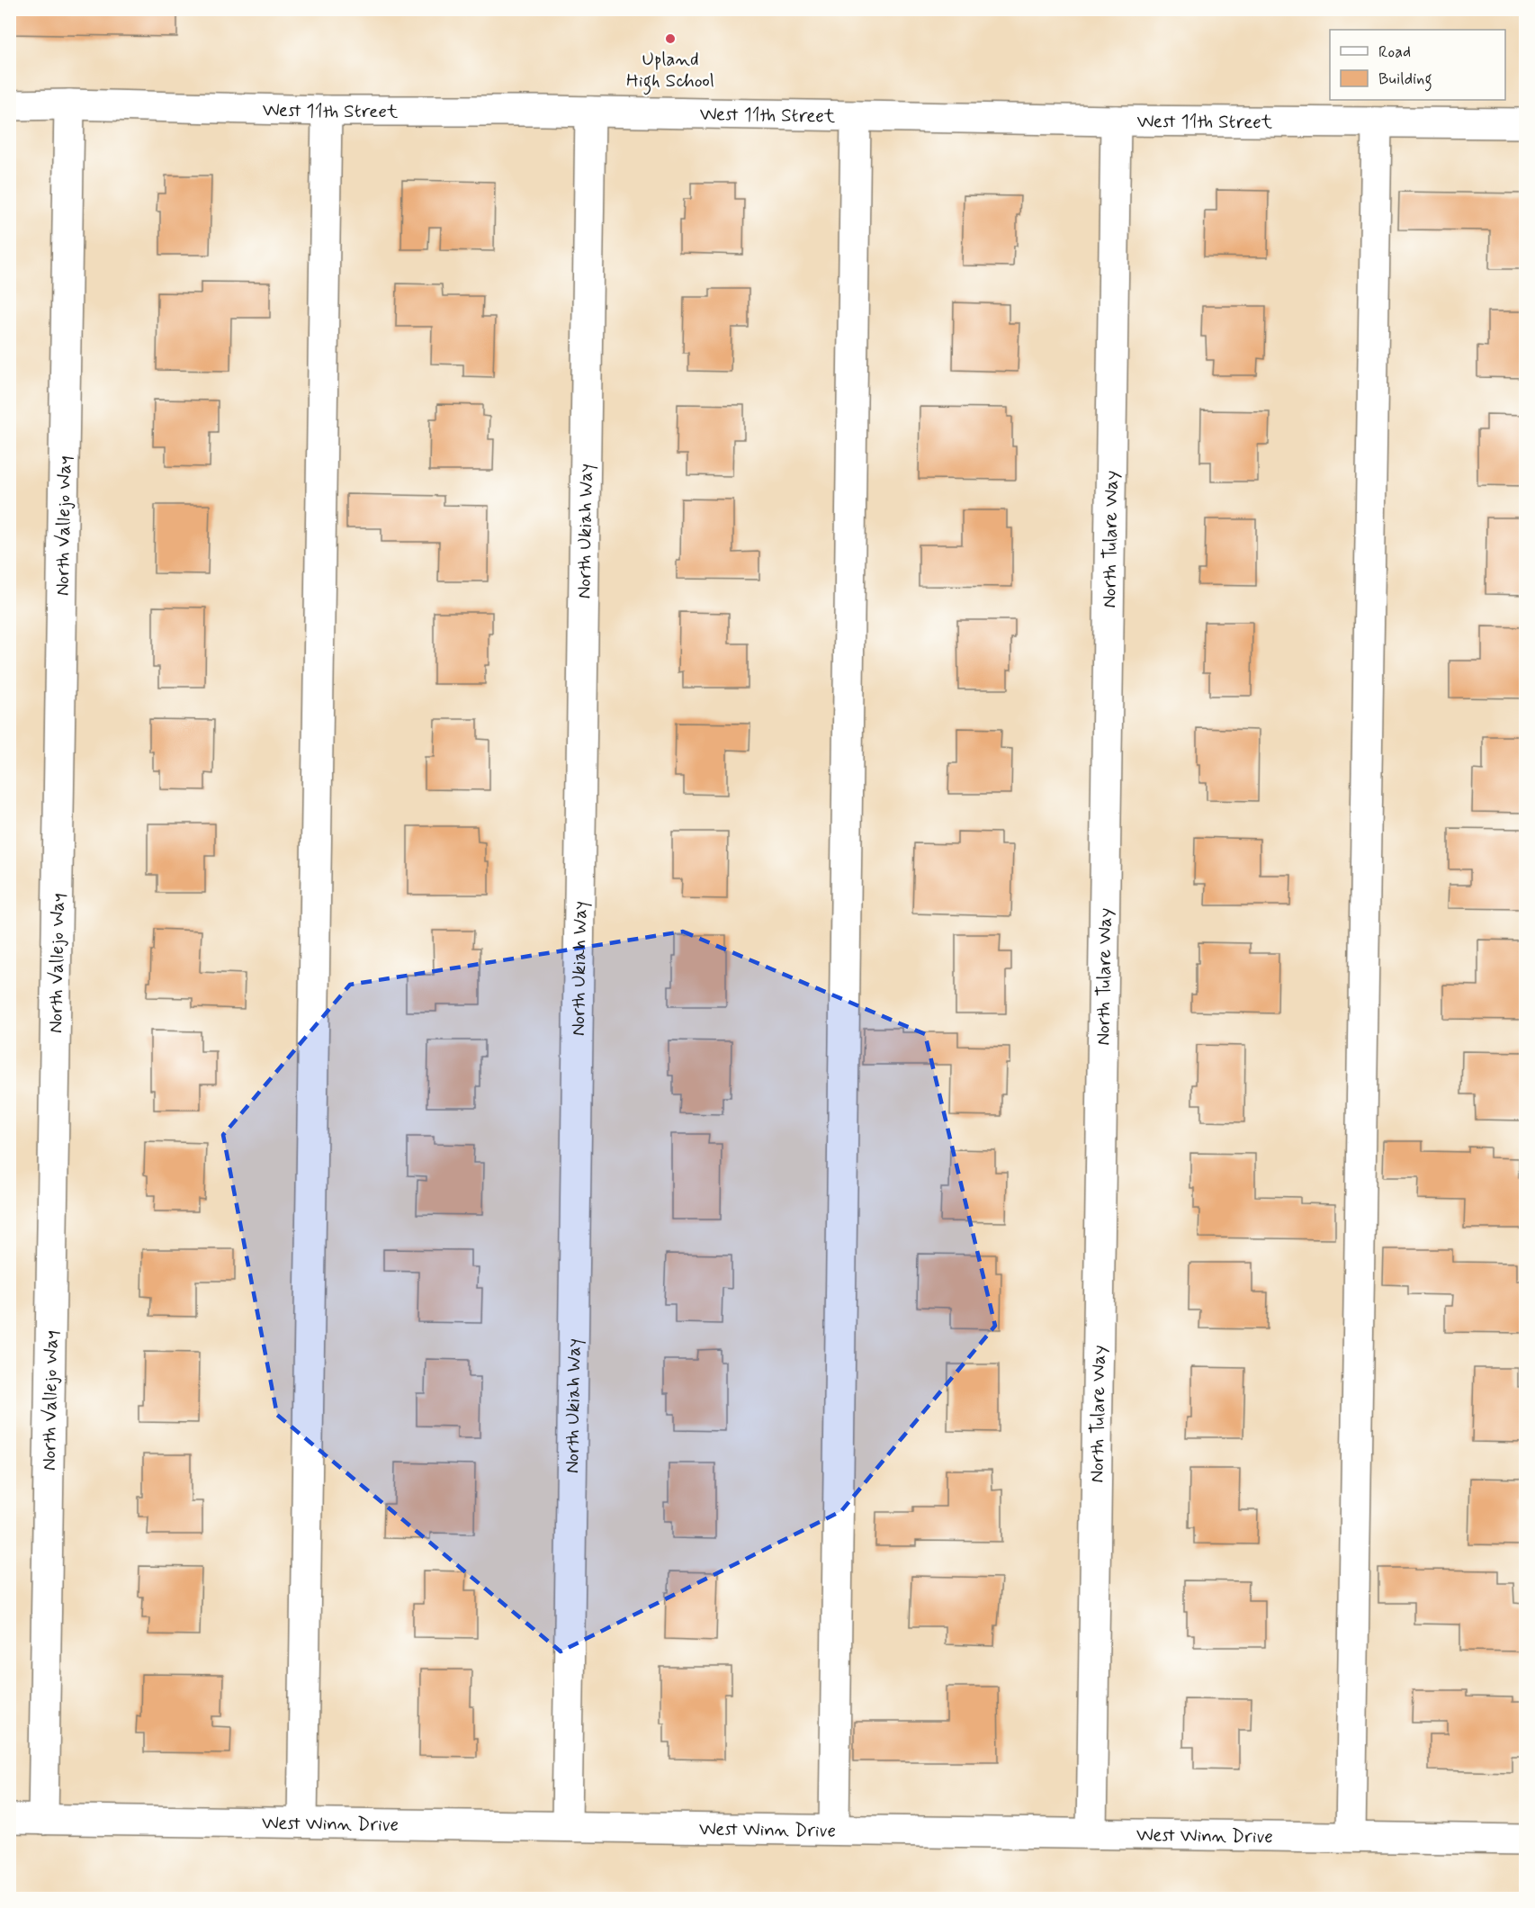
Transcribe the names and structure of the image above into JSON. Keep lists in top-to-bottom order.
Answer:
{
  "streets": {
    "street": [
      "West 11th Street",
      "North Vallejo Way",
      "North Ukiah Way",
      "North Tulare Way",
      "West Winn Drive"
    ]
  },
  "crossings": [
    ["West 11th Street", "North Vallejo Way"],
    ["West 11th Street", "North Ukiah Way"],
    ["West 11th Street", "North Tulare Way"],
    ["North Vallejo Way", "West Winn Drive"],
    ["North Ukiah Way", "West Winn Drive"],
    ["North Tulare Way", "West Winn Drive"]
  ],
  "places": ["Upland High School"],
  "legend": ["Road", "Building"]
}
